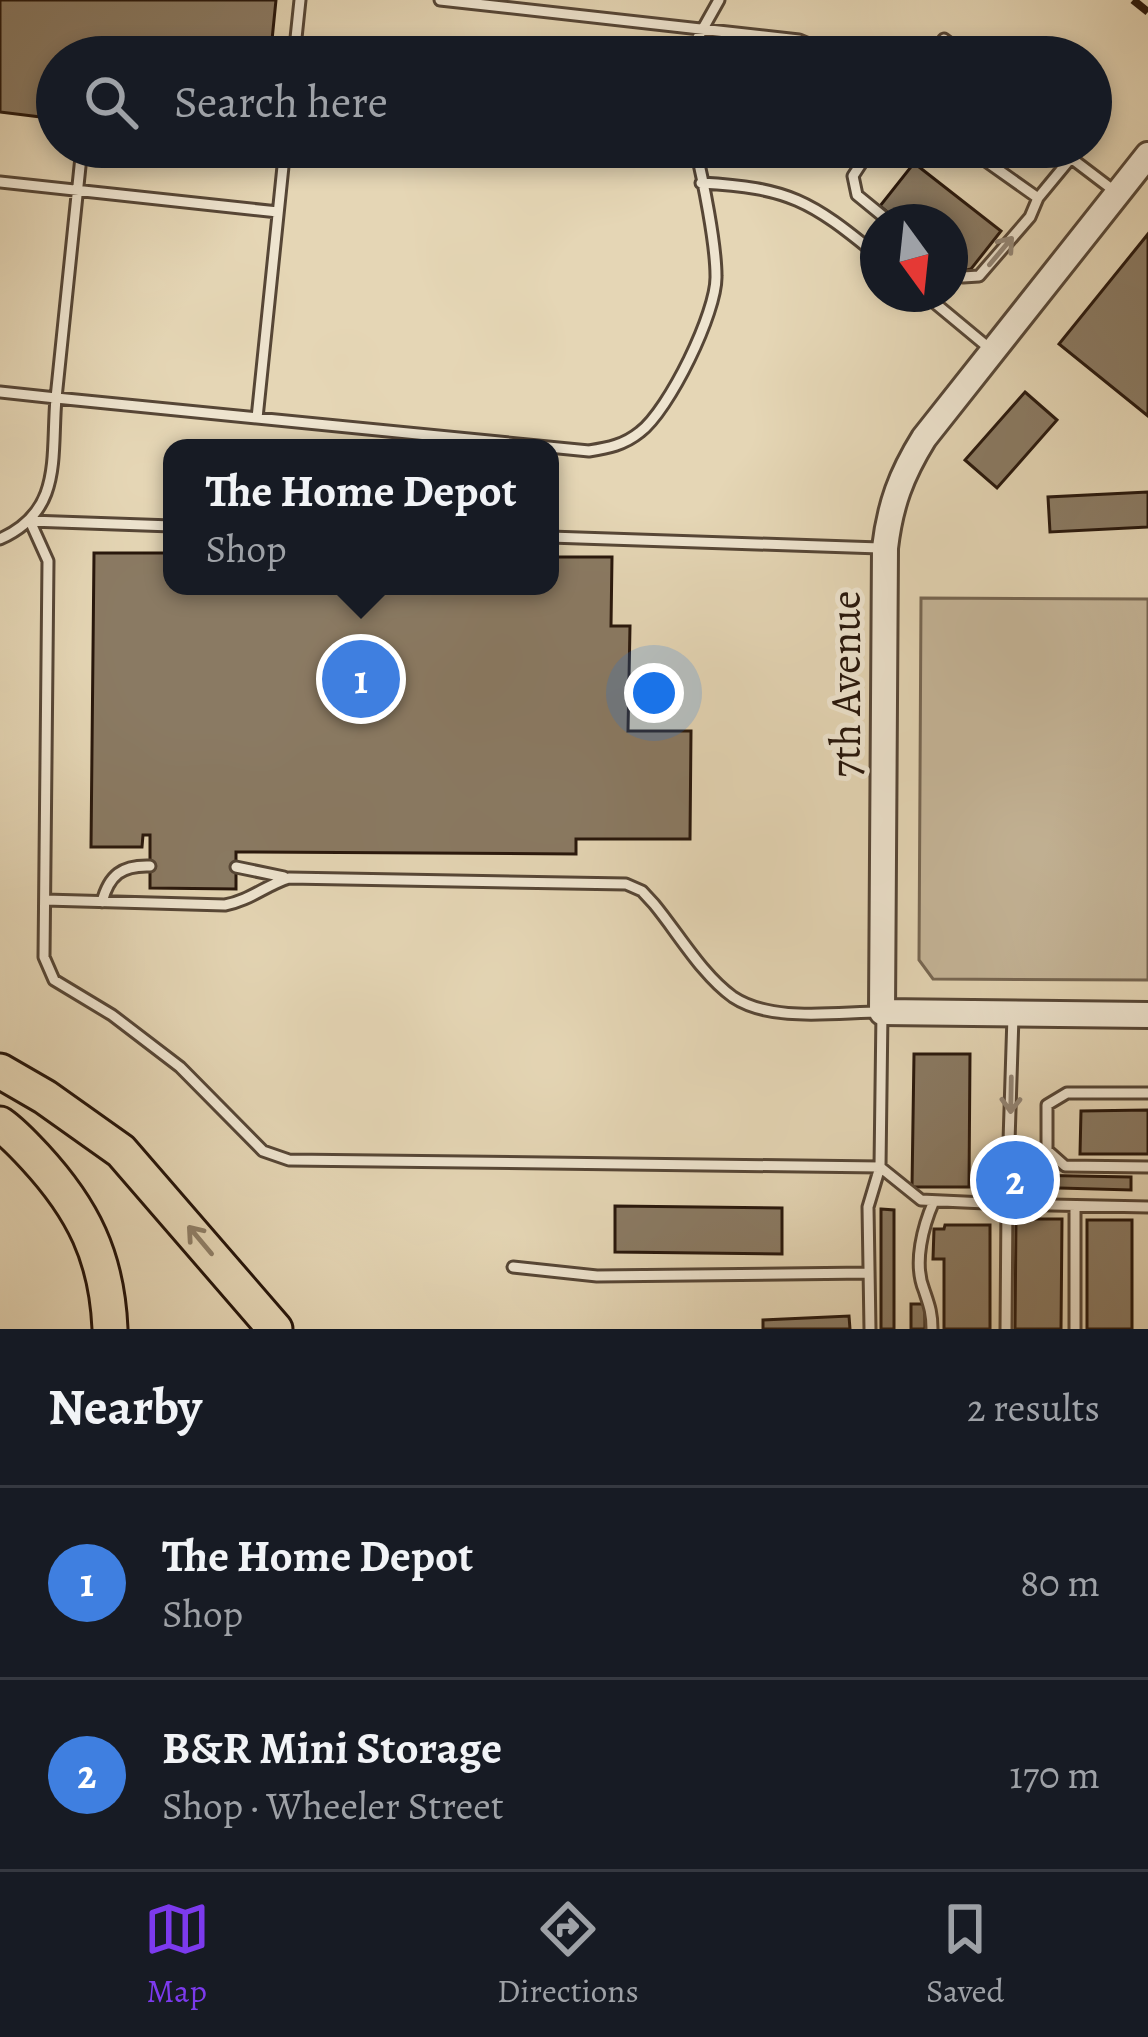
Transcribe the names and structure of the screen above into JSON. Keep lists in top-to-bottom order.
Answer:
{
  "streets": {
    "street": ["7th Avenue"]
  },
  "north": "bottom",
  "page": {
    "search": "Search here",
    "popup": ["The Home Depot", "Shop"],
    "pins": ["1", "2"],
    "heading": ["Nearby", "2 results"],
    "list": [
      {
        "mark": "1",
        "name": "The Home Depot",
        "note": "Shop",
        "value": "80 m"
      },
      {
        "mark": "2",
        "name": "B&R Mini Storage",
        "note": "Shop · Wheeler Street",
        "value": "170 m"
      }
    ],
    "nav": ["Map", "Directions", "Saved"]
  }
}
